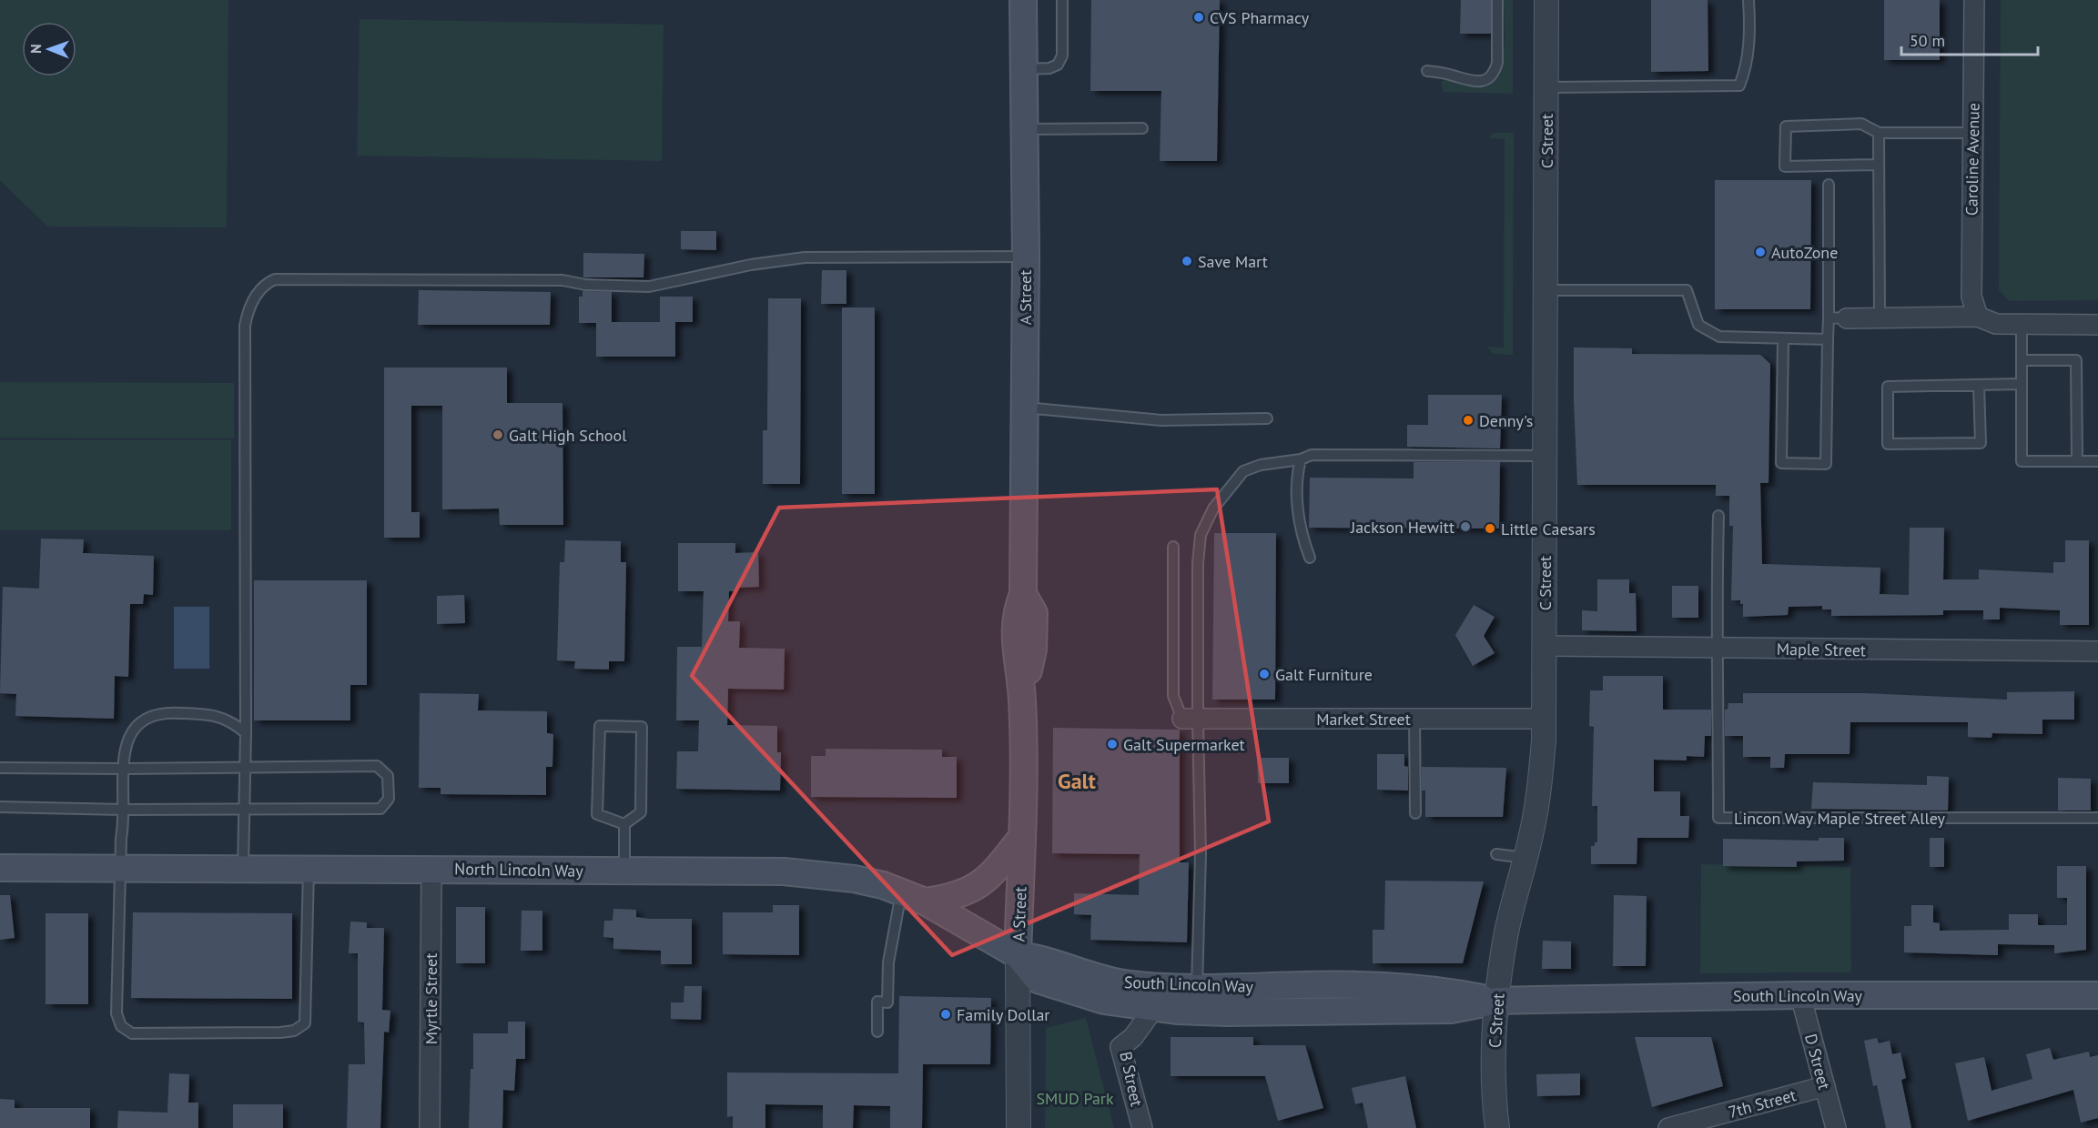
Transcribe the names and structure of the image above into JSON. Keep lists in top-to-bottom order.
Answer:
{
  "streets": {
    "main road": ["A Street", "North Lincoln Way", "South Lincoln Way"],
    "street": [
      "C Street",
      "Caroline Avenue",
      "Maple Street",
      "Market Street",
      "Myrtle Street",
      "D Street",
      "B Street",
      "7th Street"
    ],
    "lane": ["Lincon Way Maple Street Alley"]
  },
  "crossings": [
    ["C Street", "Maple Street"],
    ["C Street", "Market Street"],
    ["C Street", "South Lincoln Way"],
    ["A Street", "North Lincoln Way"],
    ["A Street", "South Lincoln Way"],
    ["Maple Street", "Lincon Way Maple Street Alley"],
    ["North Lincoln Way", "South Lincoln Way"],
    ["North Lincoln Way", "Myrtle Street"],
    ["South Lincoln Way", "D Street"],
    ["South Lincoln Way", "B Street"],
    ["D Street", "7th Street"]
  ],
  "districts": ["Galt"],
  "parks": ["SMUD Park"],
  "places": [
    "CVS Pharmacy",
    "AutoZone",
    "Save Mart",
    "Denny's",
    "Galt High School",
    "Jackson Hewitt",
    "Little Caesars",
    "Galt Furniture",
    "Galt Supermarket",
    "Family Dollar"
  ],
  "scale_bar": "50 m",
  "north": "left"
}
